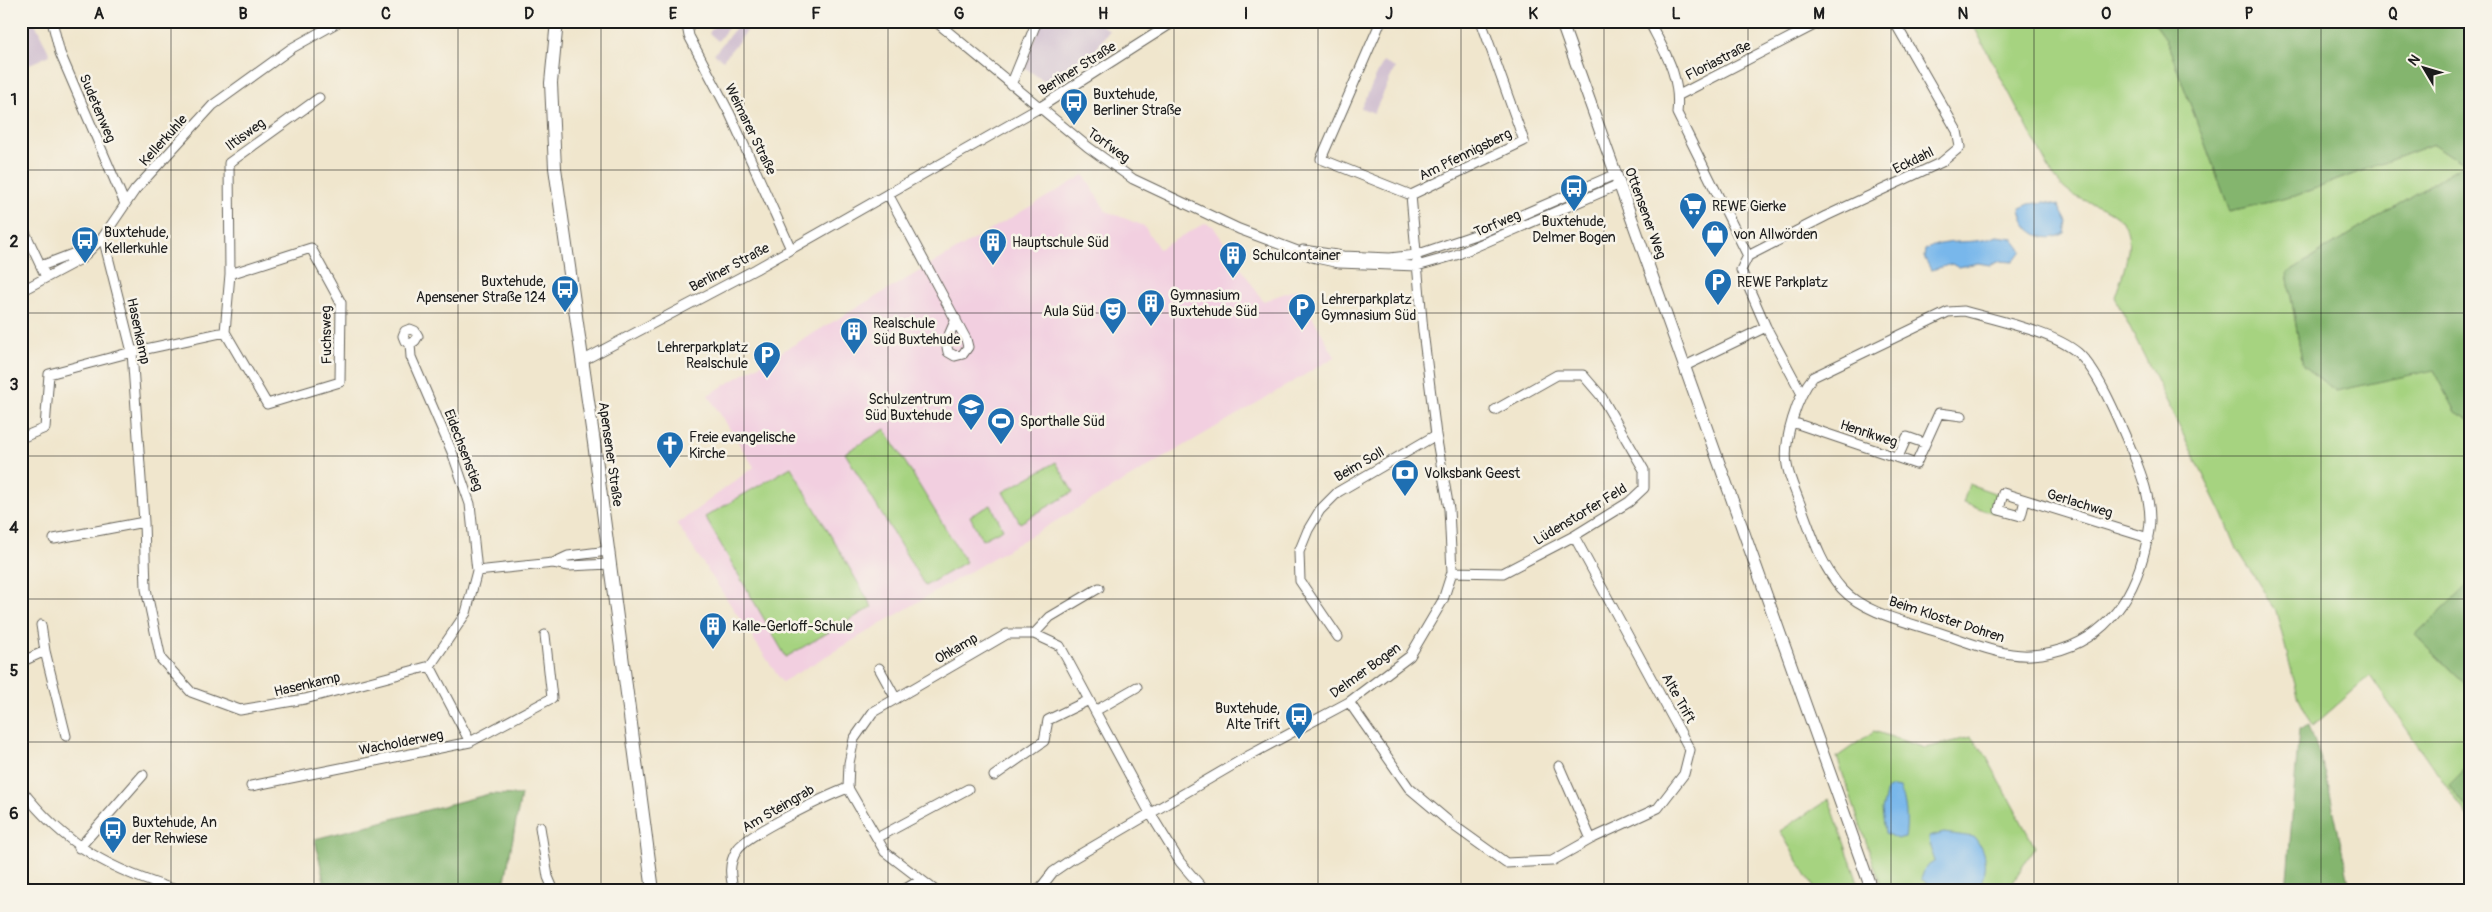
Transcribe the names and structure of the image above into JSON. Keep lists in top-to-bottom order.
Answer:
{
  "streets": {
    "main road": ["Apensener Straße"],
    "street": [
      "Floriastraße",
      "Berliner Straße",
      "Sudetenweg",
      "Weimarer Straße",
      "Iltisweg",
      "Kellerkuhle",
      "Torfweg",
      "Am Pfennigsberg",
      "Eckdahl",
      "Ottensener Weg",
      "Hasenkamp",
      "Fuchsweg",
      "Henrikweg",
      "Eidechsenstieg",
      "Beim Soll",
      "Gerlachweg",
      "Lüdenstorfer Feld",
      "Beim Kloster Dohren",
      "Ohkamp",
      "Delmer Bogen",
      "Alte Trift",
      "Wacholderweg",
      "Am Steingrab"
    ]
  },
  "crossings": [
    ["Berliner Straße", "Weimarer Straße"],
    ["Berliner Straße", "Torfweg"],
    ["Berliner Straße", "Apensener Straße"],
    ["Sudetenweg", "Kellerkuhle"],
    ["Iltisweg", "Fuchsweg"],
    ["Kellerkuhle", "Hasenkamp"],
    ["Torfweg", "Am Pfennigsberg"],
    ["Torfweg", "Ottensener Weg"],
    ["Torfweg", "Delmer Bogen"],
    ["Am Pfennigsberg", "Delmer Bogen"],
    ["Hasenkamp", "Wacholderweg"],
    ["Henrikweg", "Beim Kloster Dohren"],
    ["Beim Soll", "Delmer Bogen"],
    ["Gerlachweg", "Beim Kloster Dohren"],
    ["Lüdenstorfer Feld", "Delmer Bogen"],
    ["Lüdenstorfer Feld", "Alte Trift"],
    ["Ohkamp", "Delmer Bogen"],
    ["Ohkamp", "Am Steingrab"],
    ["Delmer Bogen", "Alte Trift"]
  ],
  "places": {
    "bus stop": [
      "Buxtehude, Berliner Straße",
      "Buxtehude, Delmer Bogen",
      "Buxtehude, Kellerkuhle",
      "Buxtehude, Apensener Straße 124",
      "Buxtehude, Alte Trift",
      "Buxtehude, An der Rehwiese"
    ],
    "supermarket": ["REWE Gierke"],
    "shop": ["von Allwörden"],
    "building": [
      "Hauptschule Süd",
      "Schulcontainer",
      "Gymnasium Buxtehude Süd",
      "Realschule Süd Buxtehude",
      "Kalle-Gerloff-Schule"
    ],
    "parking": ["REWE Parkplatz", "Lehrerparkplatz Gymnasium Süd", "Lehrerparkplatz Realschule"],
    "theatre": ["Aula Süd"],
    "school or university": ["Schulzentrum Süd Buxtehude"],
    "sports": ["Sporthalle Süd"],
    "church": ["Freie evangelische Kirche"],
    "bank": ["Volksbank Geest"]
  },
  "north": "top left",
  "grid": {
    "columns": [
      "A",
      "B",
      "C",
      "D",
      "E",
      "F",
      "G",
      "H",
      "I",
      "J",
      "K",
      "L",
      "M",
      "N",
      "O",
      "P",
      "Q"
    ],
    "rows": [
      "1",
      "2",
      "3",
      "4",
      "5",
      "6"
    ]
  }
}
